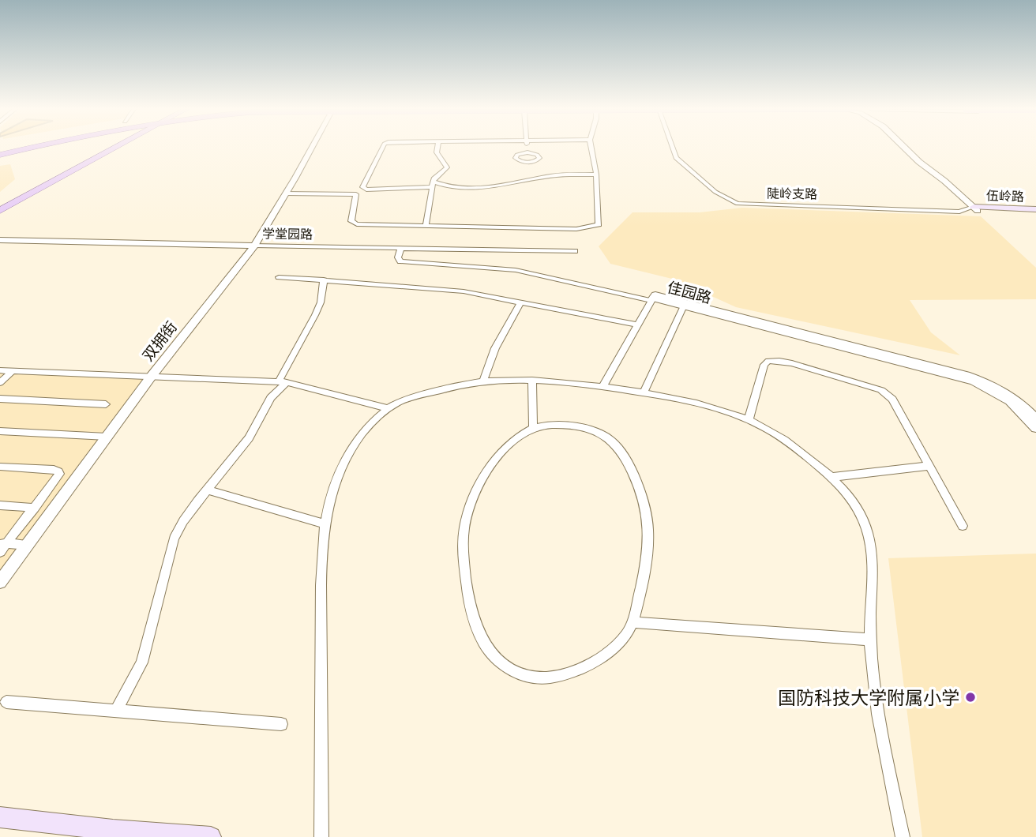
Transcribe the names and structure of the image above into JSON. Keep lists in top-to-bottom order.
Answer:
{
  "streets": {
    "main road": ["伍岭路"],
    "street": [
      "陡岭支路",
      "学堂园路",
      "佳园路",
      "双拥街"
    ]
  },
  "crossings": [
    ["陡岭支路", "伍岭路"],
    ["学堂园路", "双拥街"]
  ],
  "places": ["国防科技大学附属小学"]
}
